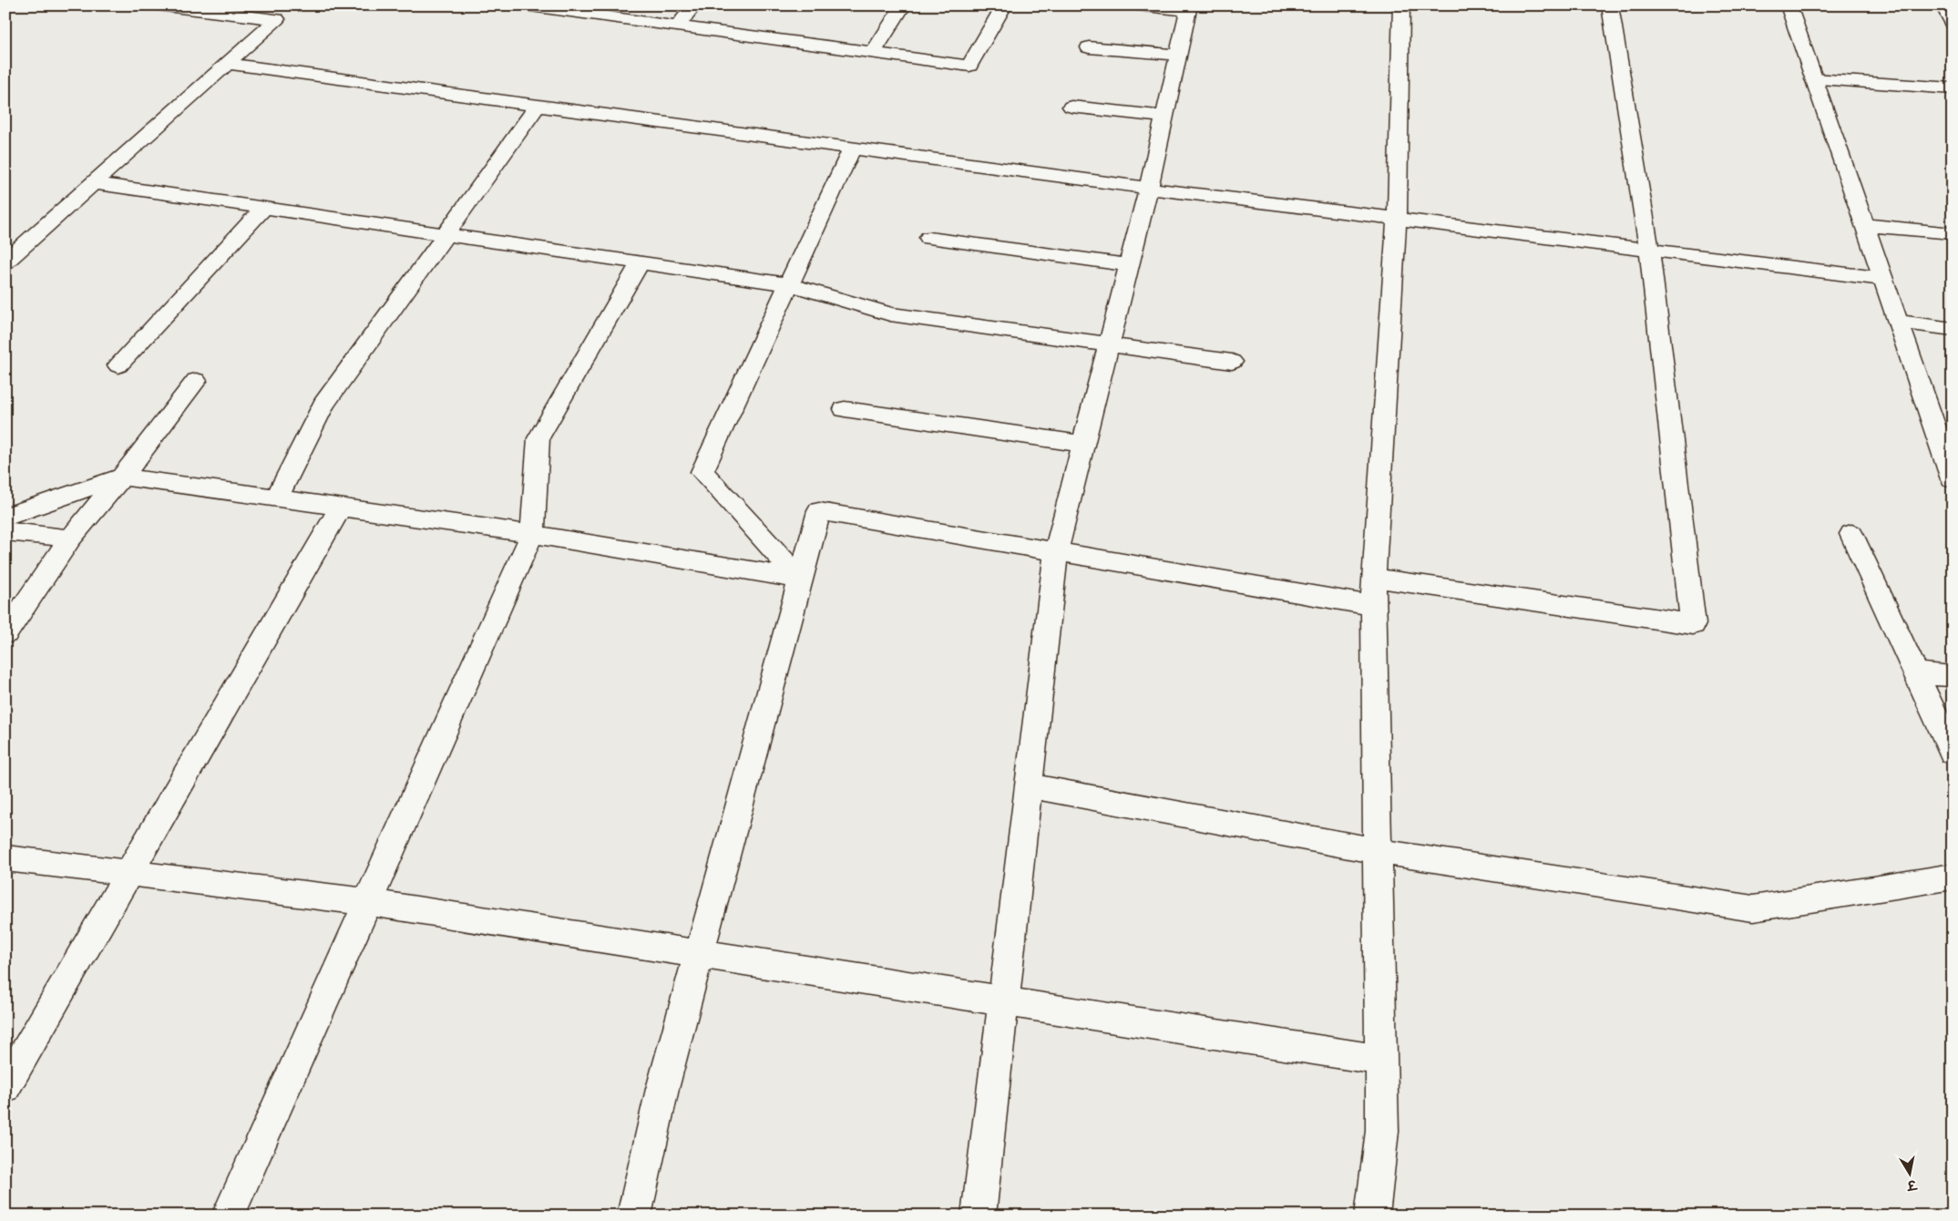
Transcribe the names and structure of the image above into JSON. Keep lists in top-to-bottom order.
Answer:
{
  "north": "bottom"
}
